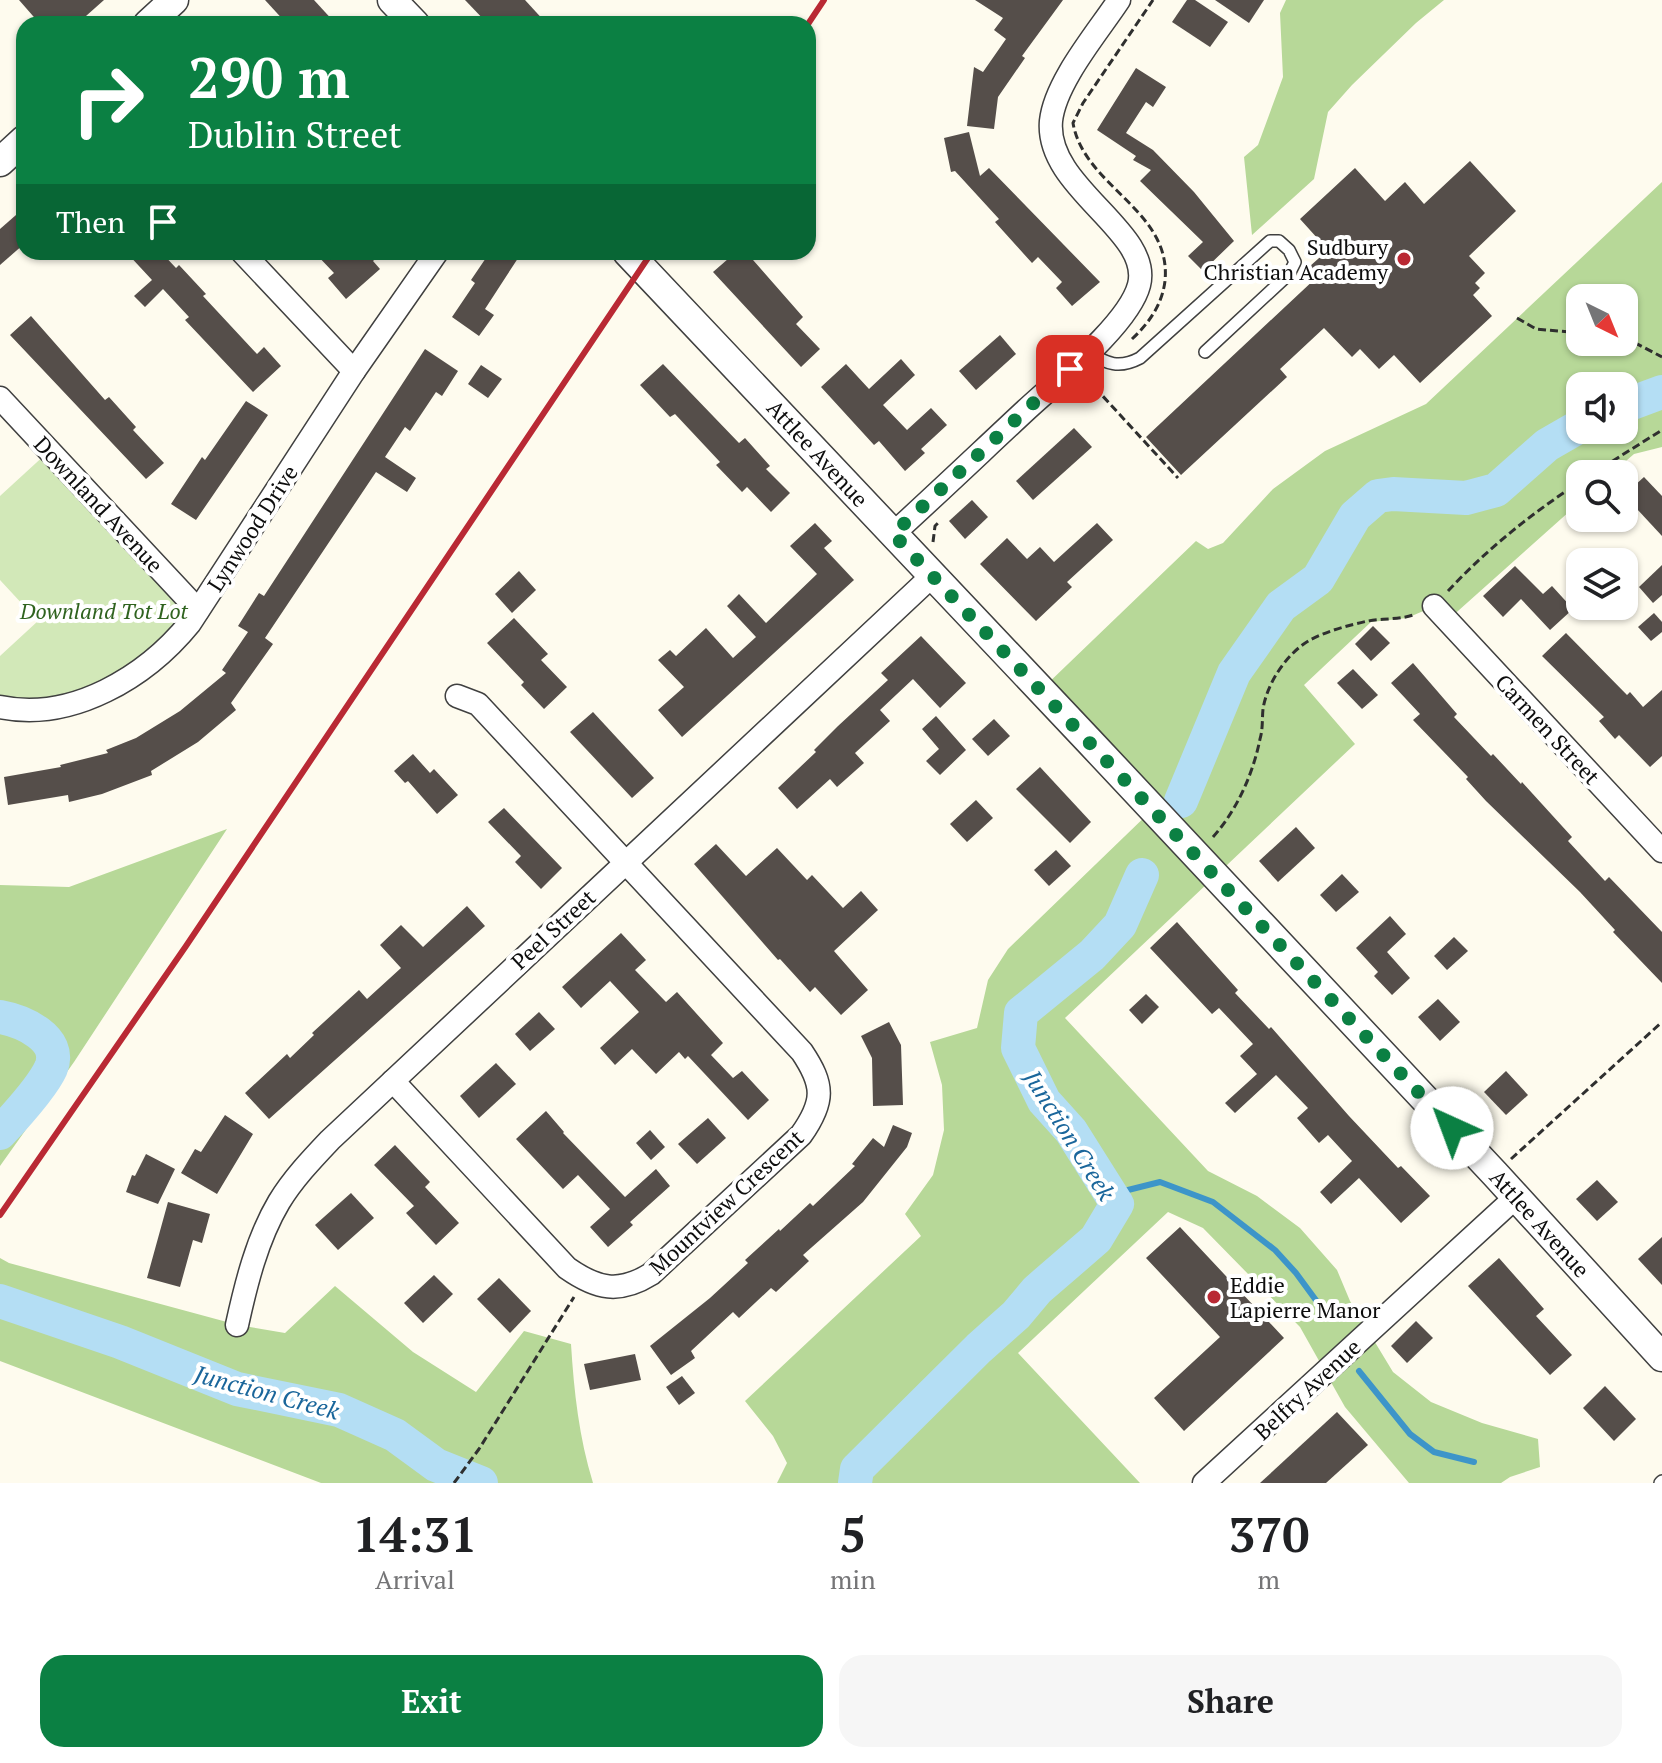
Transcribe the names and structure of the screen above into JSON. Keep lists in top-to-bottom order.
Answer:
{
  "streets": {
    "street": [
      "Attlee Avenue",
      "Downland Avenue",
      "Lynwood Drive",
      "Carmen Street",
      "Peel Street",
      "Mountview Crescent",
      "Belfry Avenue"
    ]
  },
  "crossings": [
    ["Attlee Avenue", "Peel Street"],
    ["Attlee Avenue", "Belfry Avenue"],
    ["Downland Avenue", "Lynwood Drive"],
    ["Peel Street", "Mountview Crescent"]
  ],
  "water": ["Junction Creek"],
  "parks": ["Downland Tot Lot"],
  "places": ["Sudbury Christian Academy", "Eddie Lapierre Manor"],
  "north": "bottom right",
  "page": {
    "turn": ["290 m", "Dublin Street"],
    "then": "Then",
    "eta": [
      "14:31",
      "Arrival",
      "5",
      "min",
      "370",
      "m"
    ],
    "buttons": ["Exit", "Share"]
  }
}
